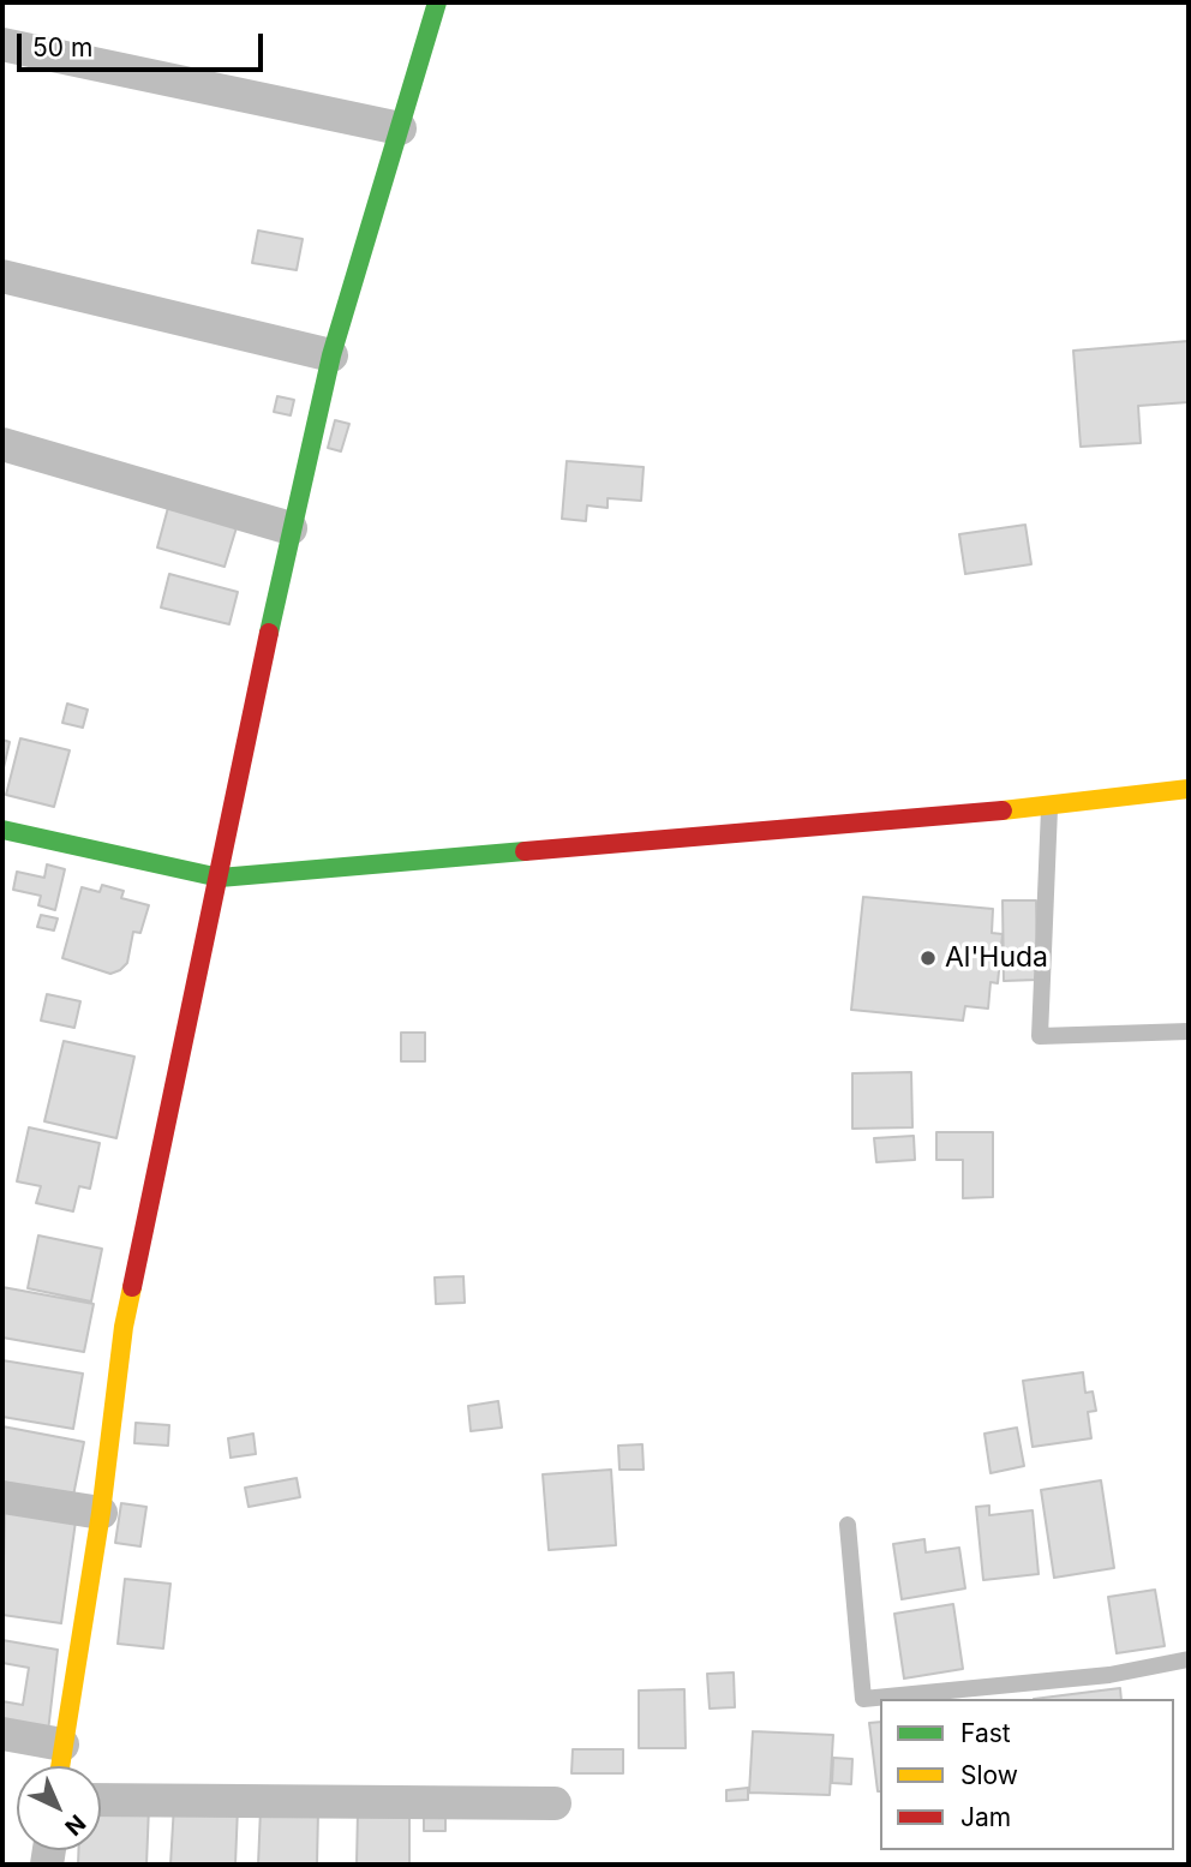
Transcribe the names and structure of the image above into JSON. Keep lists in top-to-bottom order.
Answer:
{
  "places": ["Al'Huda"],
  "legend": ["Fast", "Slow", "Jam"],
  "scale_bar": "50 m",
  "north": "bottom right"
}
